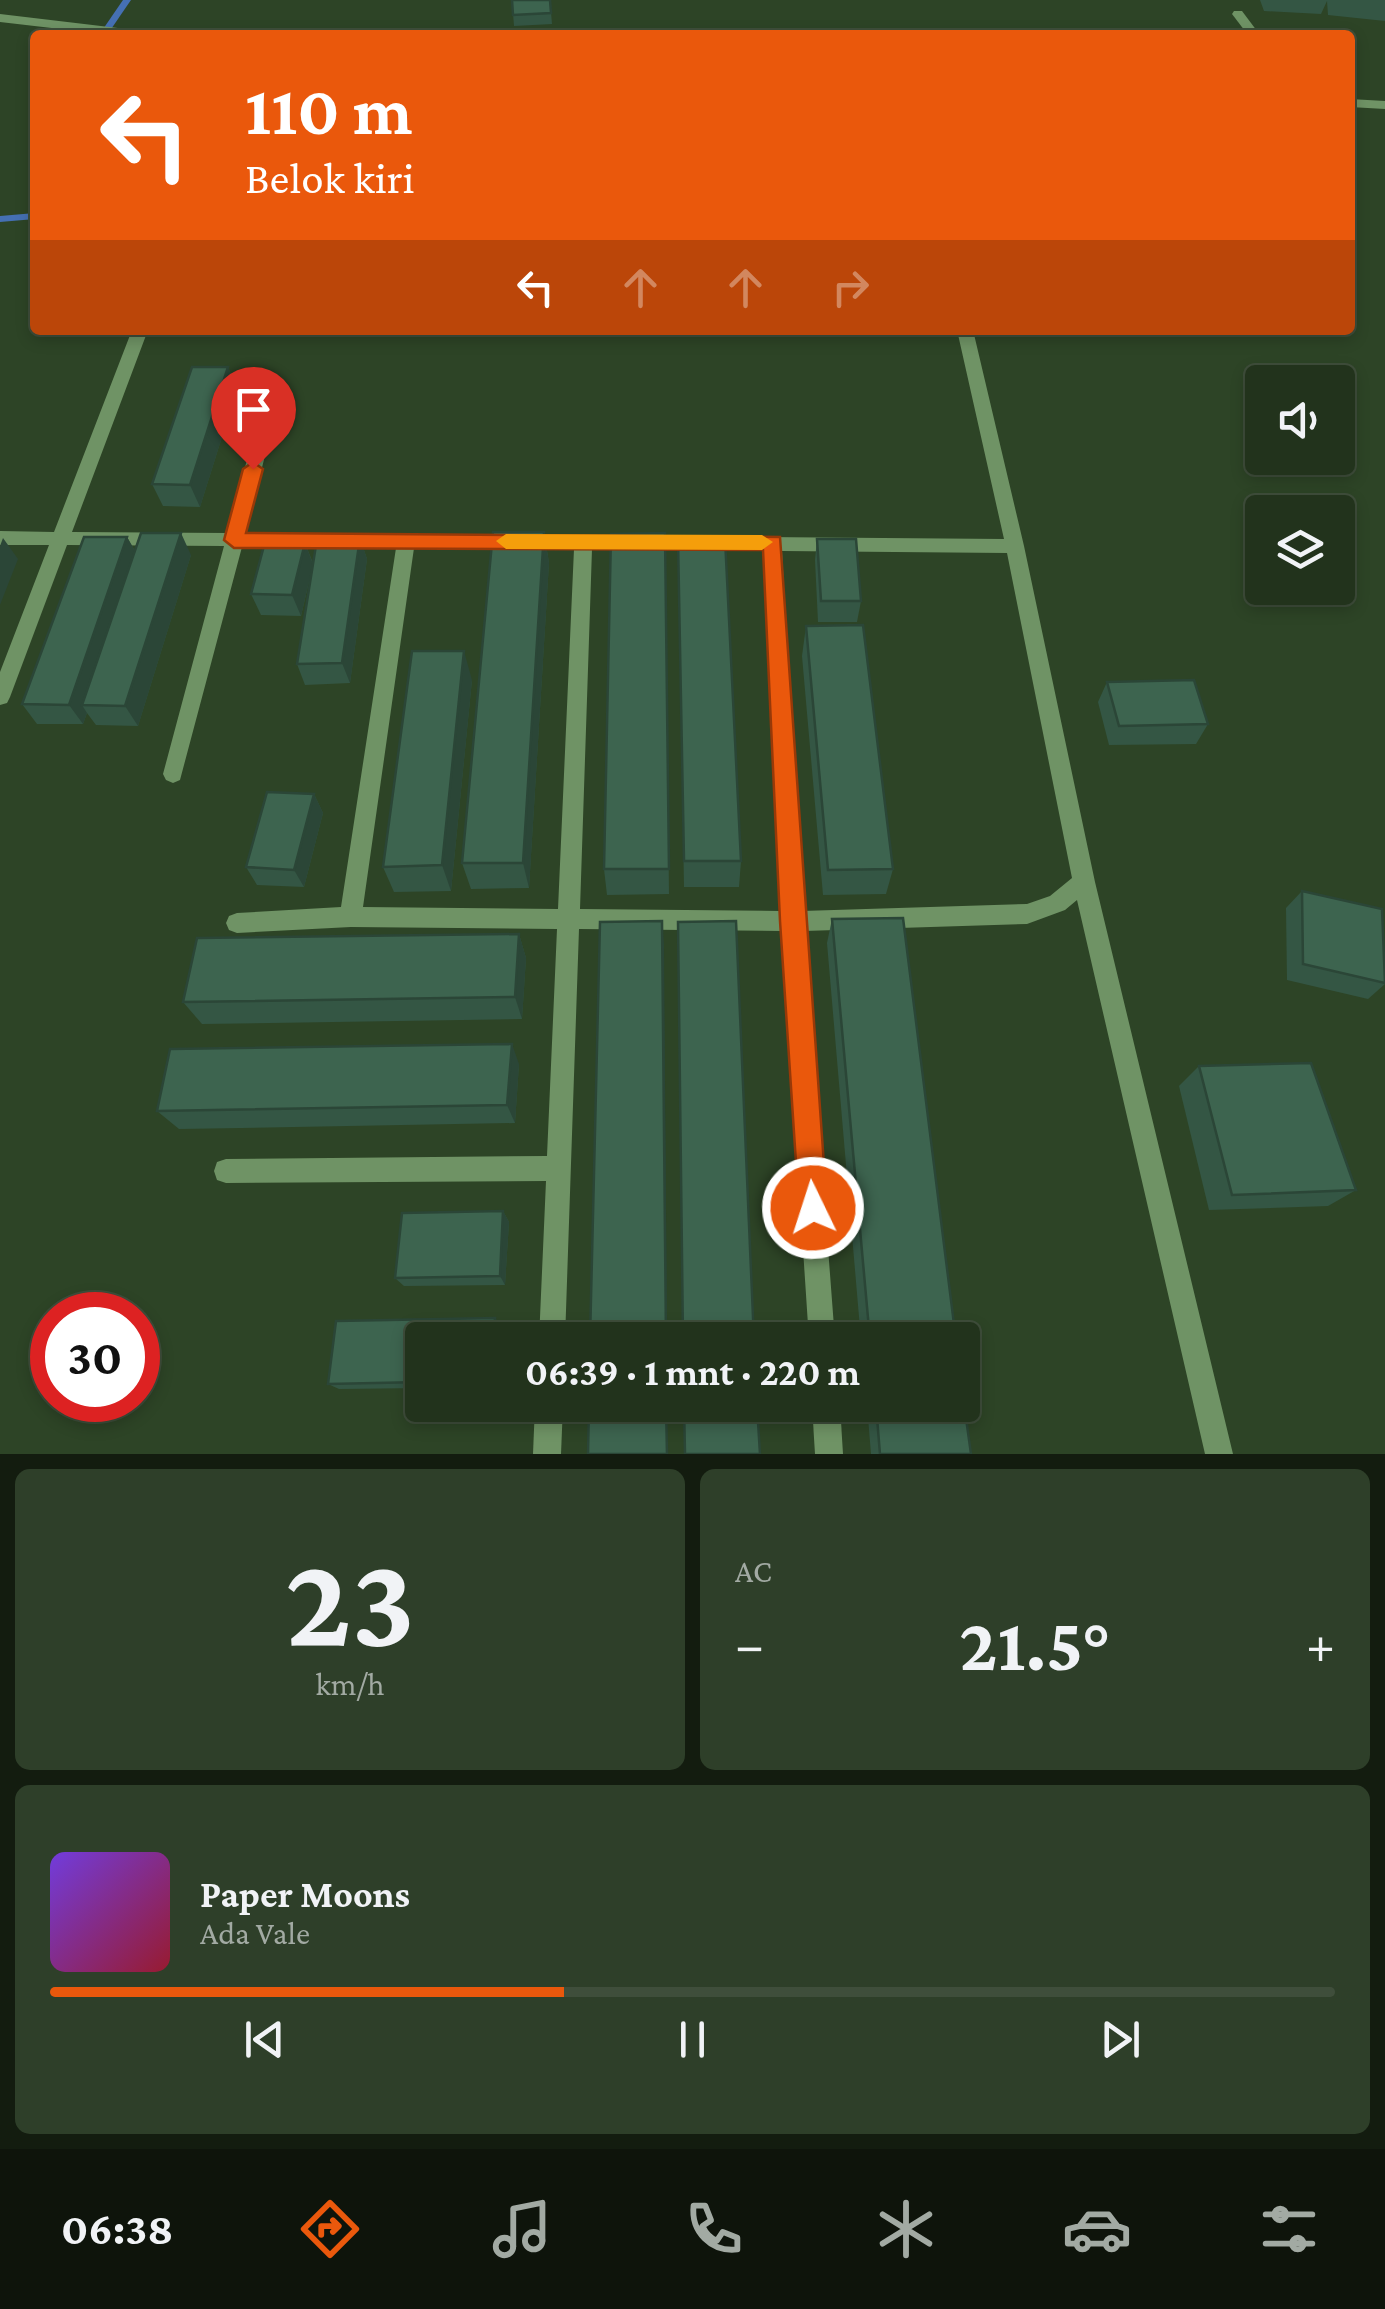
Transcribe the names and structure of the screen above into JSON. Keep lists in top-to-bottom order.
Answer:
{
  "page": {
    "turn": ["110 m", "Belok kiri"],
    "limit": "30",
    "trip": "06:39 · 1 mnt · 220 m",
    "tile": [
      ["23", "km/h"],
      "AC"
    ],
    "heat": ["−", "21.5°", "+"],
    "song": ["Paper Moons", "Ada Vale"],
    "tabs": "06:38"
  }
}
